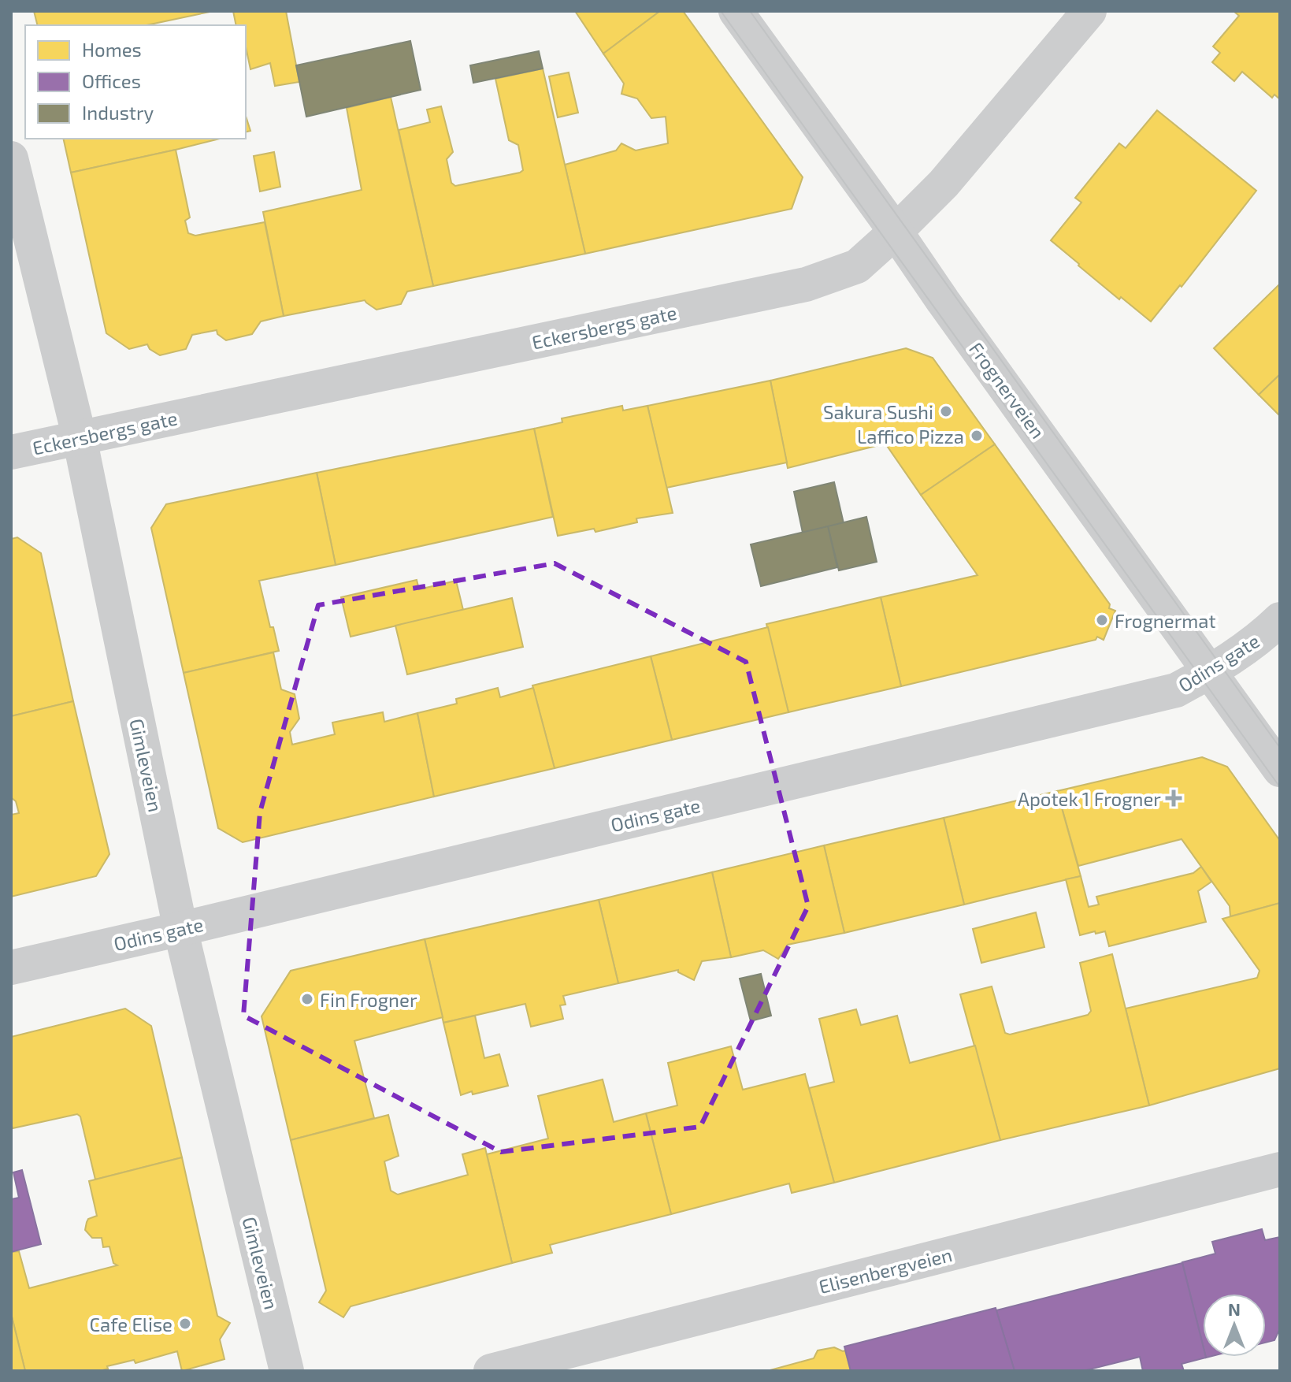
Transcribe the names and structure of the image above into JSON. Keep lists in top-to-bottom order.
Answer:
{
  "streets": {
    "street": [
      "Eckersbergs gate",
      "Frognerveien",
      "Odins gate",
      "Gimleveien",
      "Elisenbergveien"
    ]
  },
  "crossings": [
    ["Eckersbergs gate", "Frognerveien"],
    ["Eckersbergs gate", "Gimleveien"],
    ["Frognerveien", "Odins gate"],
    ["Odins gate", "Gimleveien"]
  ],
  "places": {
    "other": [
      "Sakura Sushi",
      "Laffico Pizza",
      "Frognermat",
      "Fin Frogner",
      "Cafe Elise"
    ],
    "health": ["Apotek 1 Frogner"]
  },
  "legend": ["Homes", "Offices", "Industry"],
  "north": "top"
}
